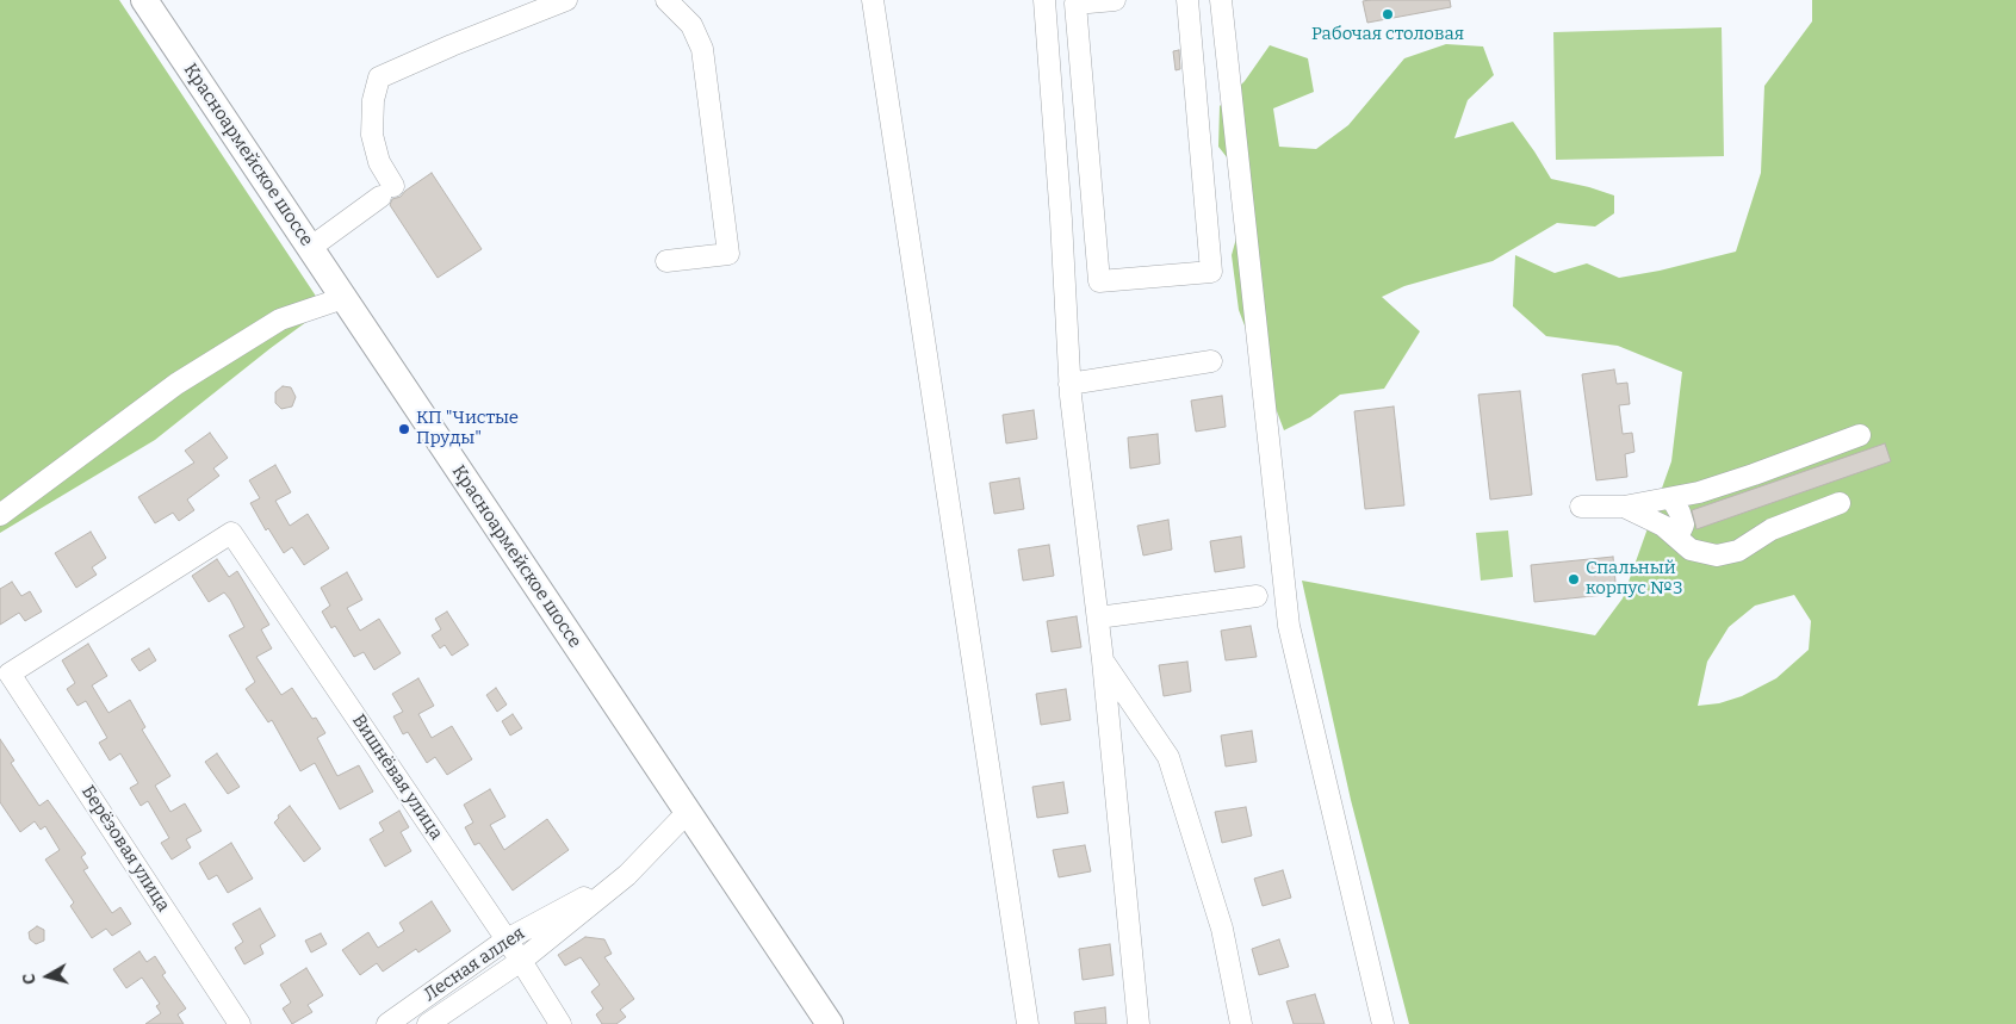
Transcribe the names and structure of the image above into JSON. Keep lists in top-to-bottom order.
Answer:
{
  "streets": {
    "main road": ["Красноармейское шоссе"],
    "street": ["Вишнёвая улица", "Берёзовая улица", "Лесная аллея"]
  },
  "crossings": [
    ["Вишнёвая улица", "Берёзовая улица"],
    ["Вишнёвая улица", "Лесная аллея"]
  ],
  "places": ["Рабочая столовая", "КП \"Чистые Пруды\"", "Спальный корпус №3"],
  "north": "left"
}
